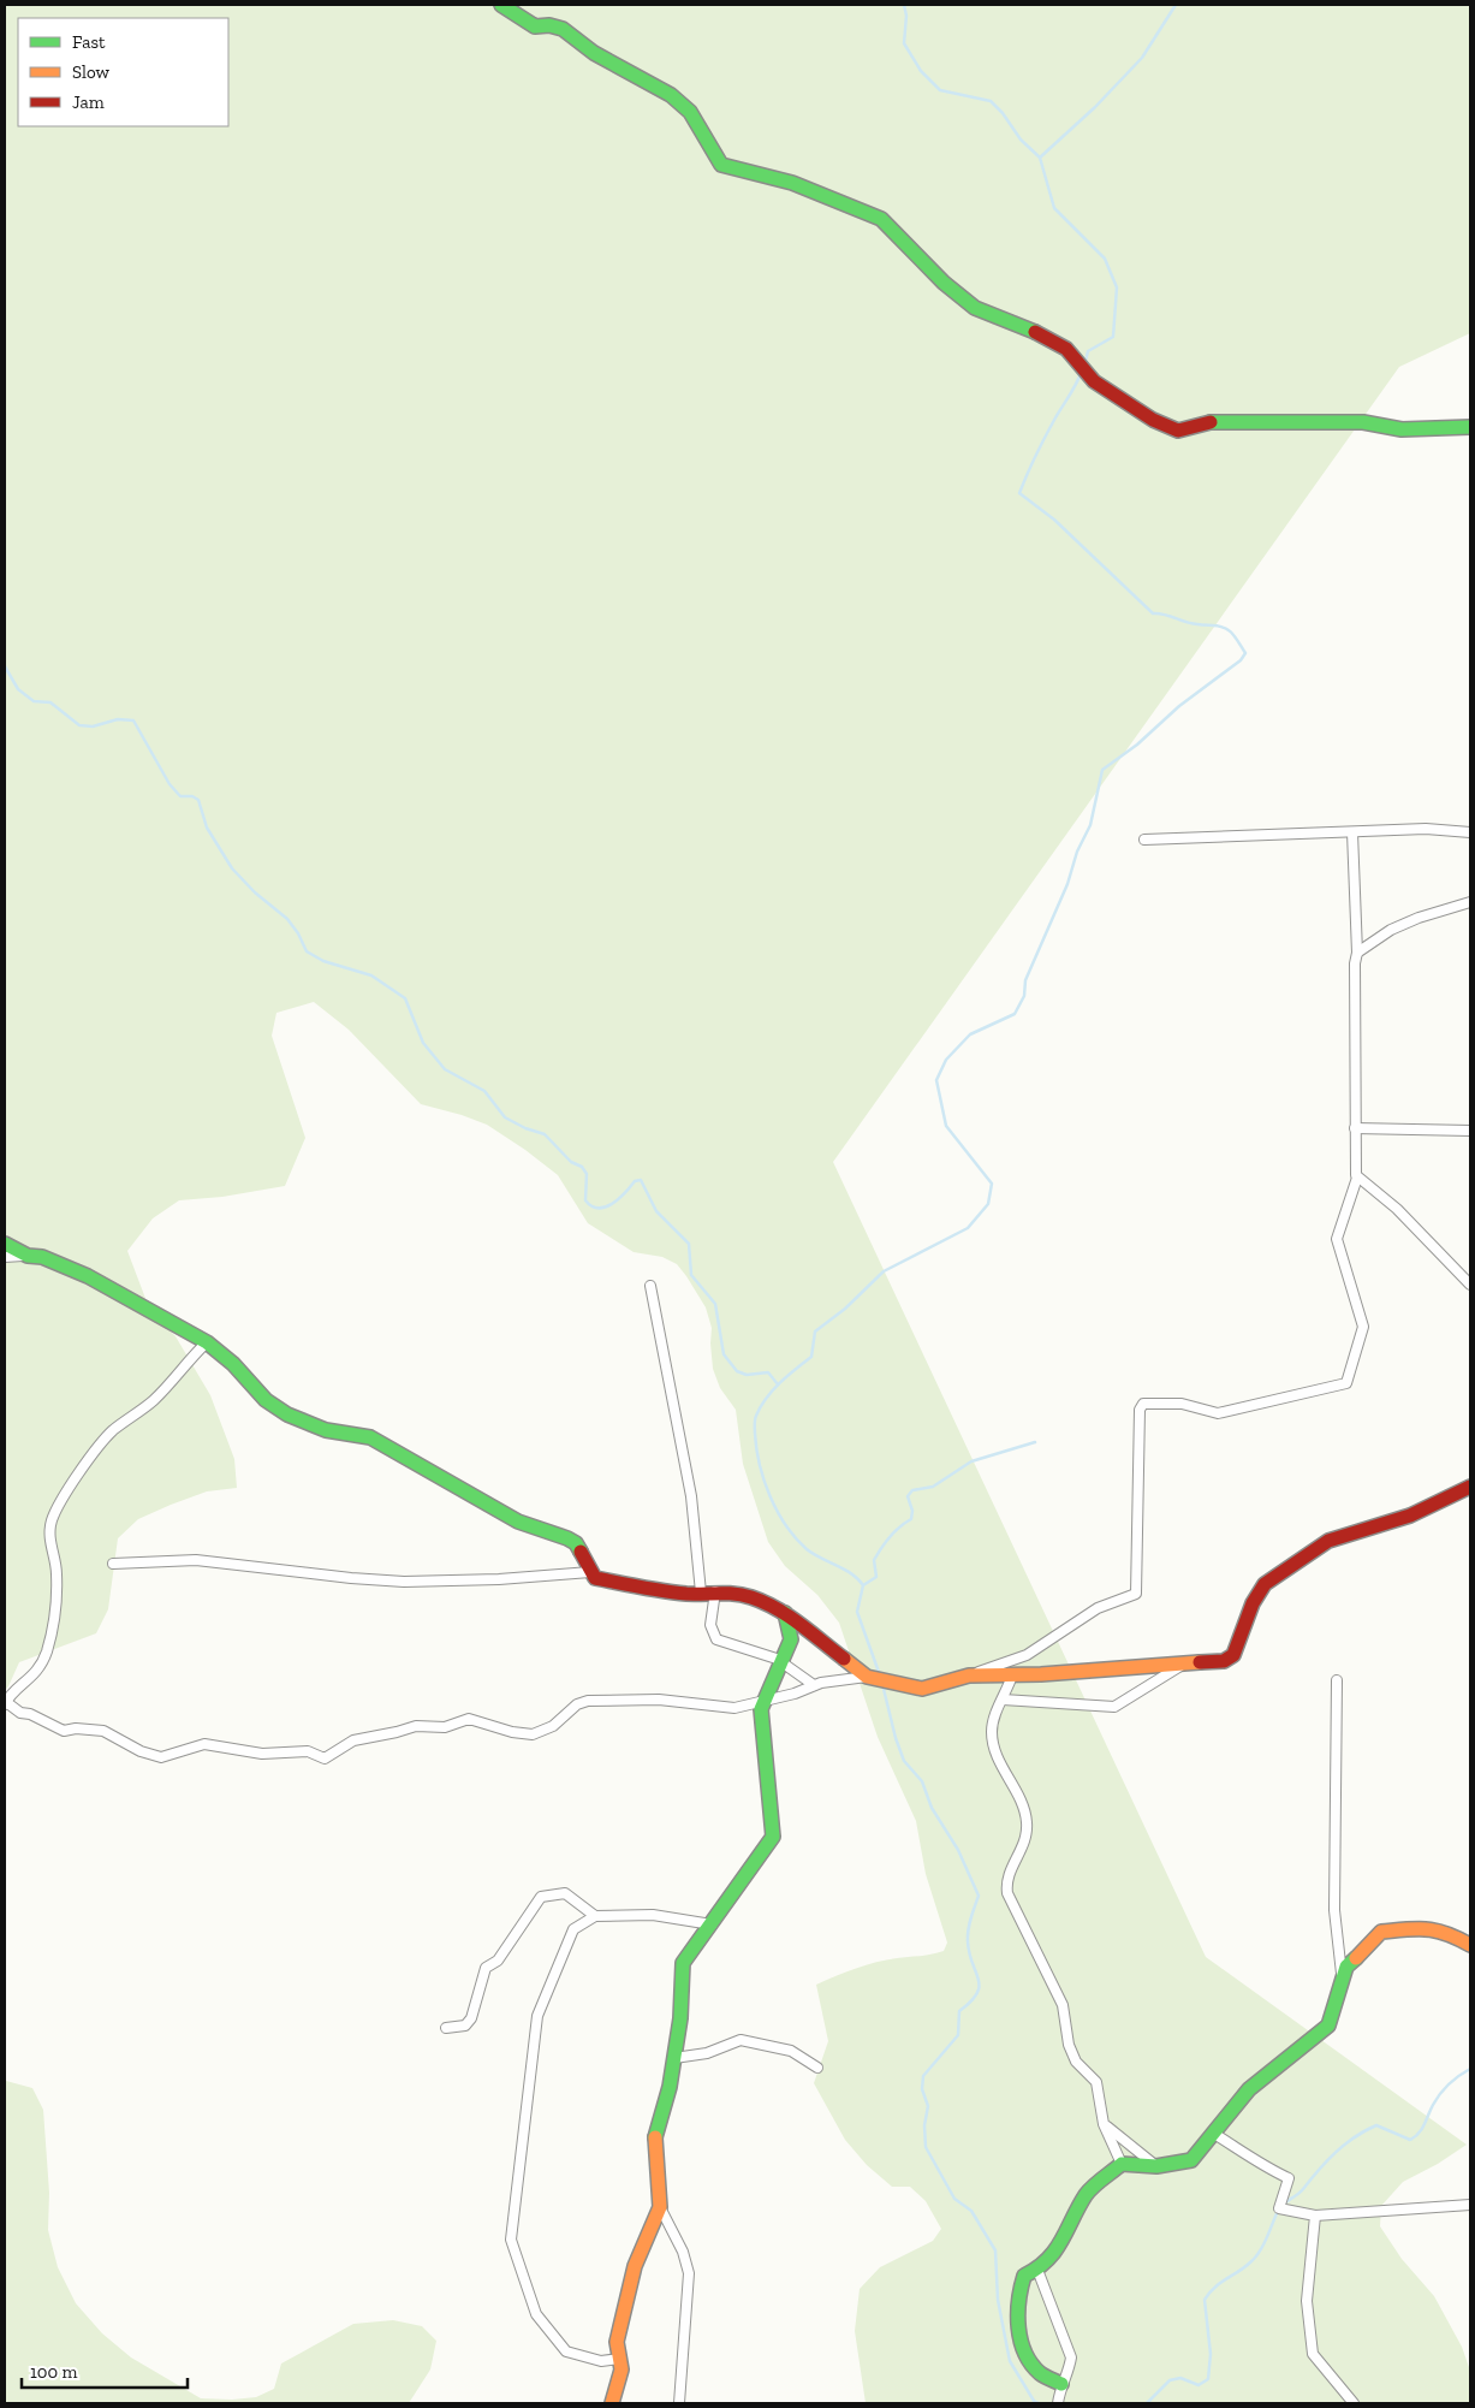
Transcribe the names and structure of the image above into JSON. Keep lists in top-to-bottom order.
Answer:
{
  "legend": ["Fast", "Slow", "Jam"],
  "scale_bar": "100 m"
}
